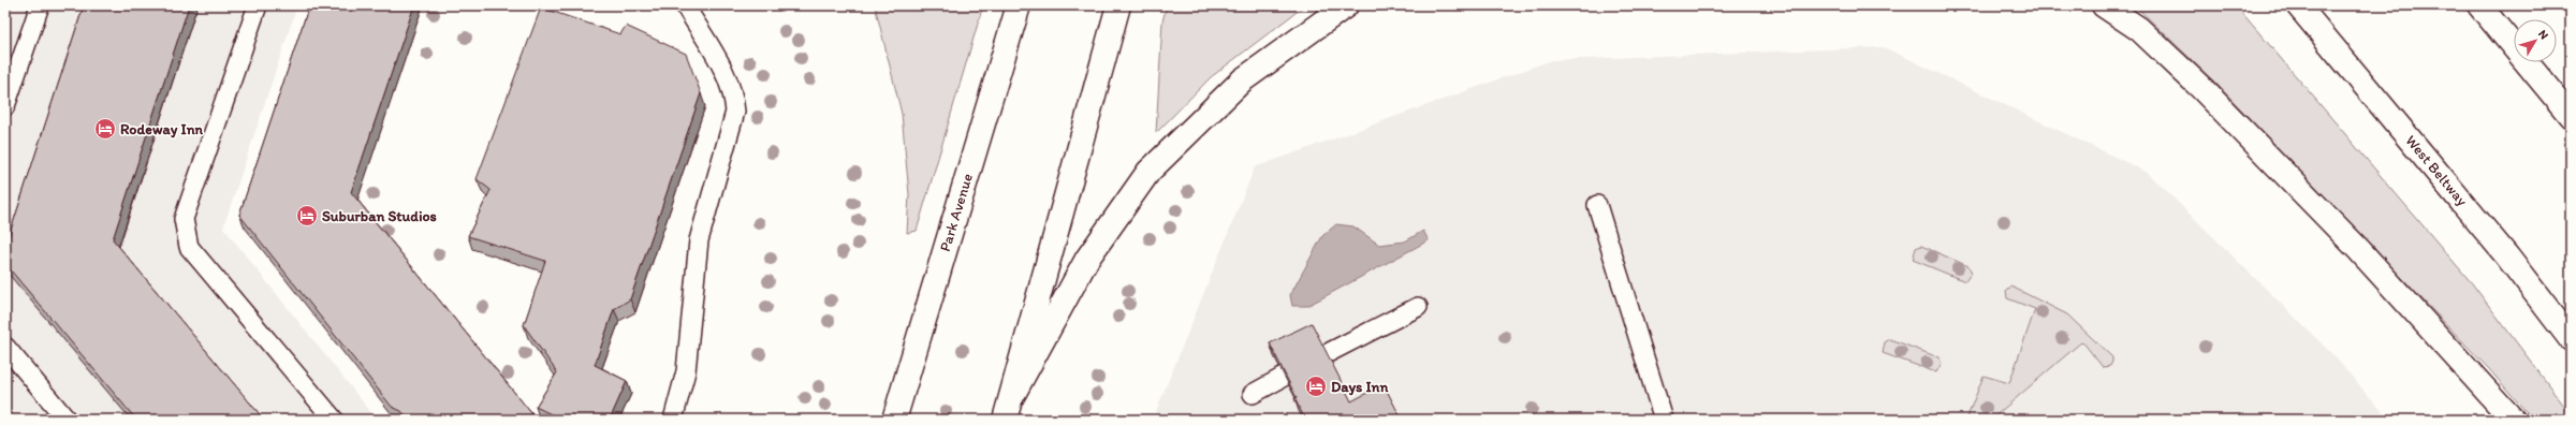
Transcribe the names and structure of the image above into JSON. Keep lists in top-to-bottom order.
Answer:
{
  "streets": {
    "highway": ["West Beltway", "Park Avenue"]
  },
  "places": {
    "hotel": ["Rodeway Inn", "Suburban Studios", "Days Inn"]
  },
  "north": "top right"
}
